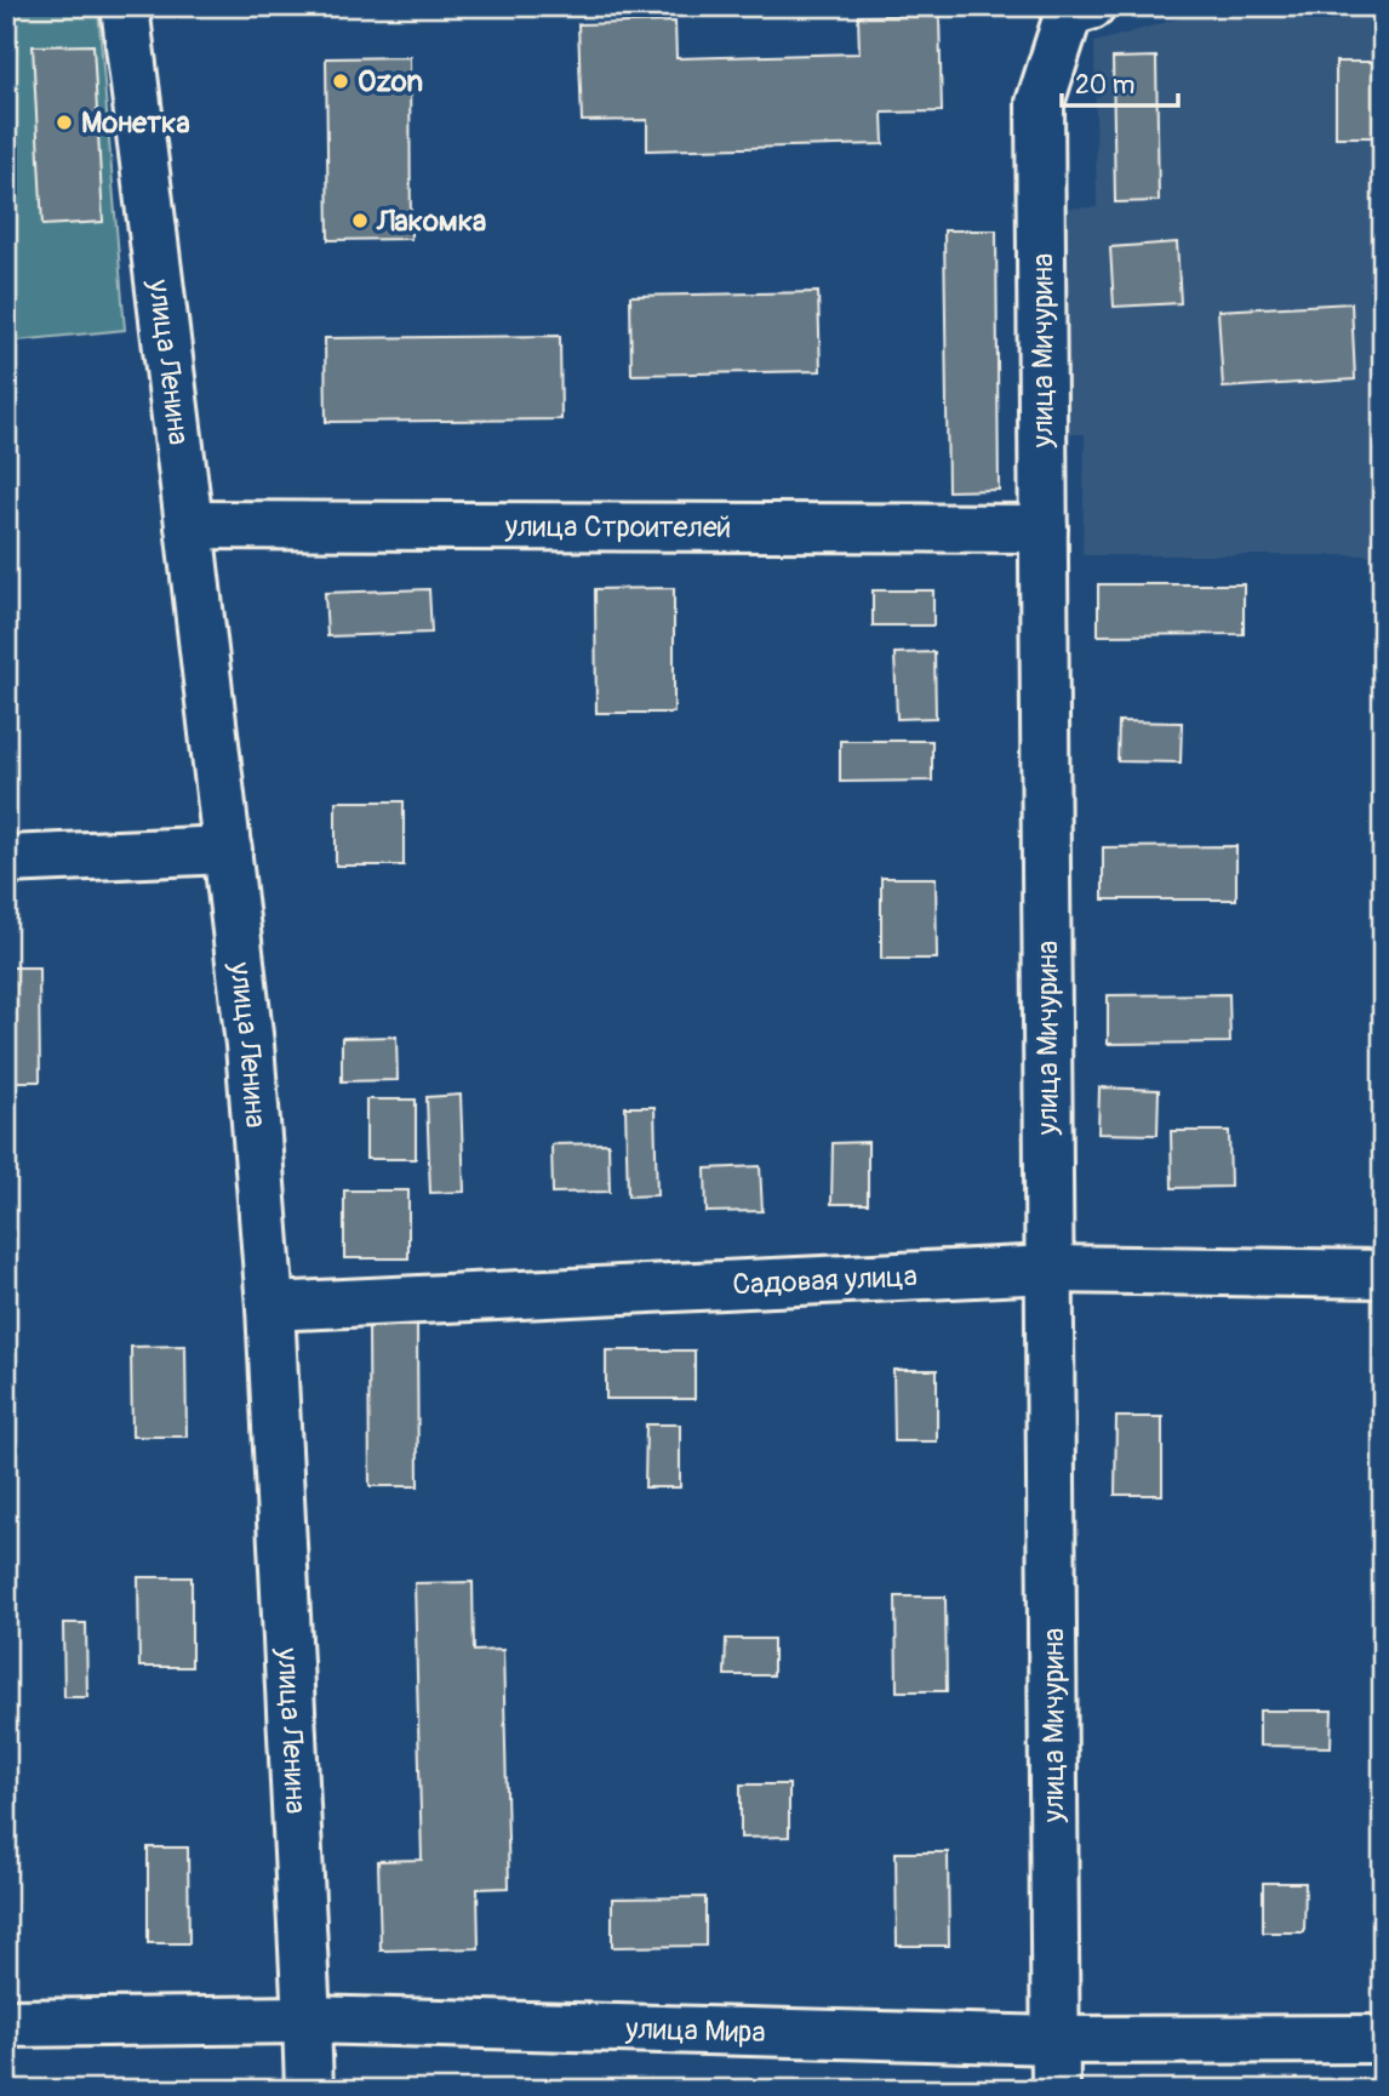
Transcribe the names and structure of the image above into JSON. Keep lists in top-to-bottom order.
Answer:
{
  "streets": {
    "street": [
      "улица Мичурина",
      "улица Ленина",
      "улица Строителей",
      "Садовая улица",
      "улица Мира"
    ]
  },
  "crossings": [
    ["улица Мичурина", "улица Строителей"],
    ["улица Мичурина", "Садовая улица"],
    ["улица Мичурина", "улица Мира"],
    ["улица Ленина", "улица Строителей"],
    ["улица Ленина", "Садовая улица"],
    ["улица Ленина", "улица Мира"]
  ],
  "places": ["Ozon", "Монетка", "Лакомка"],
  "scale_bar": "20 m"
}
